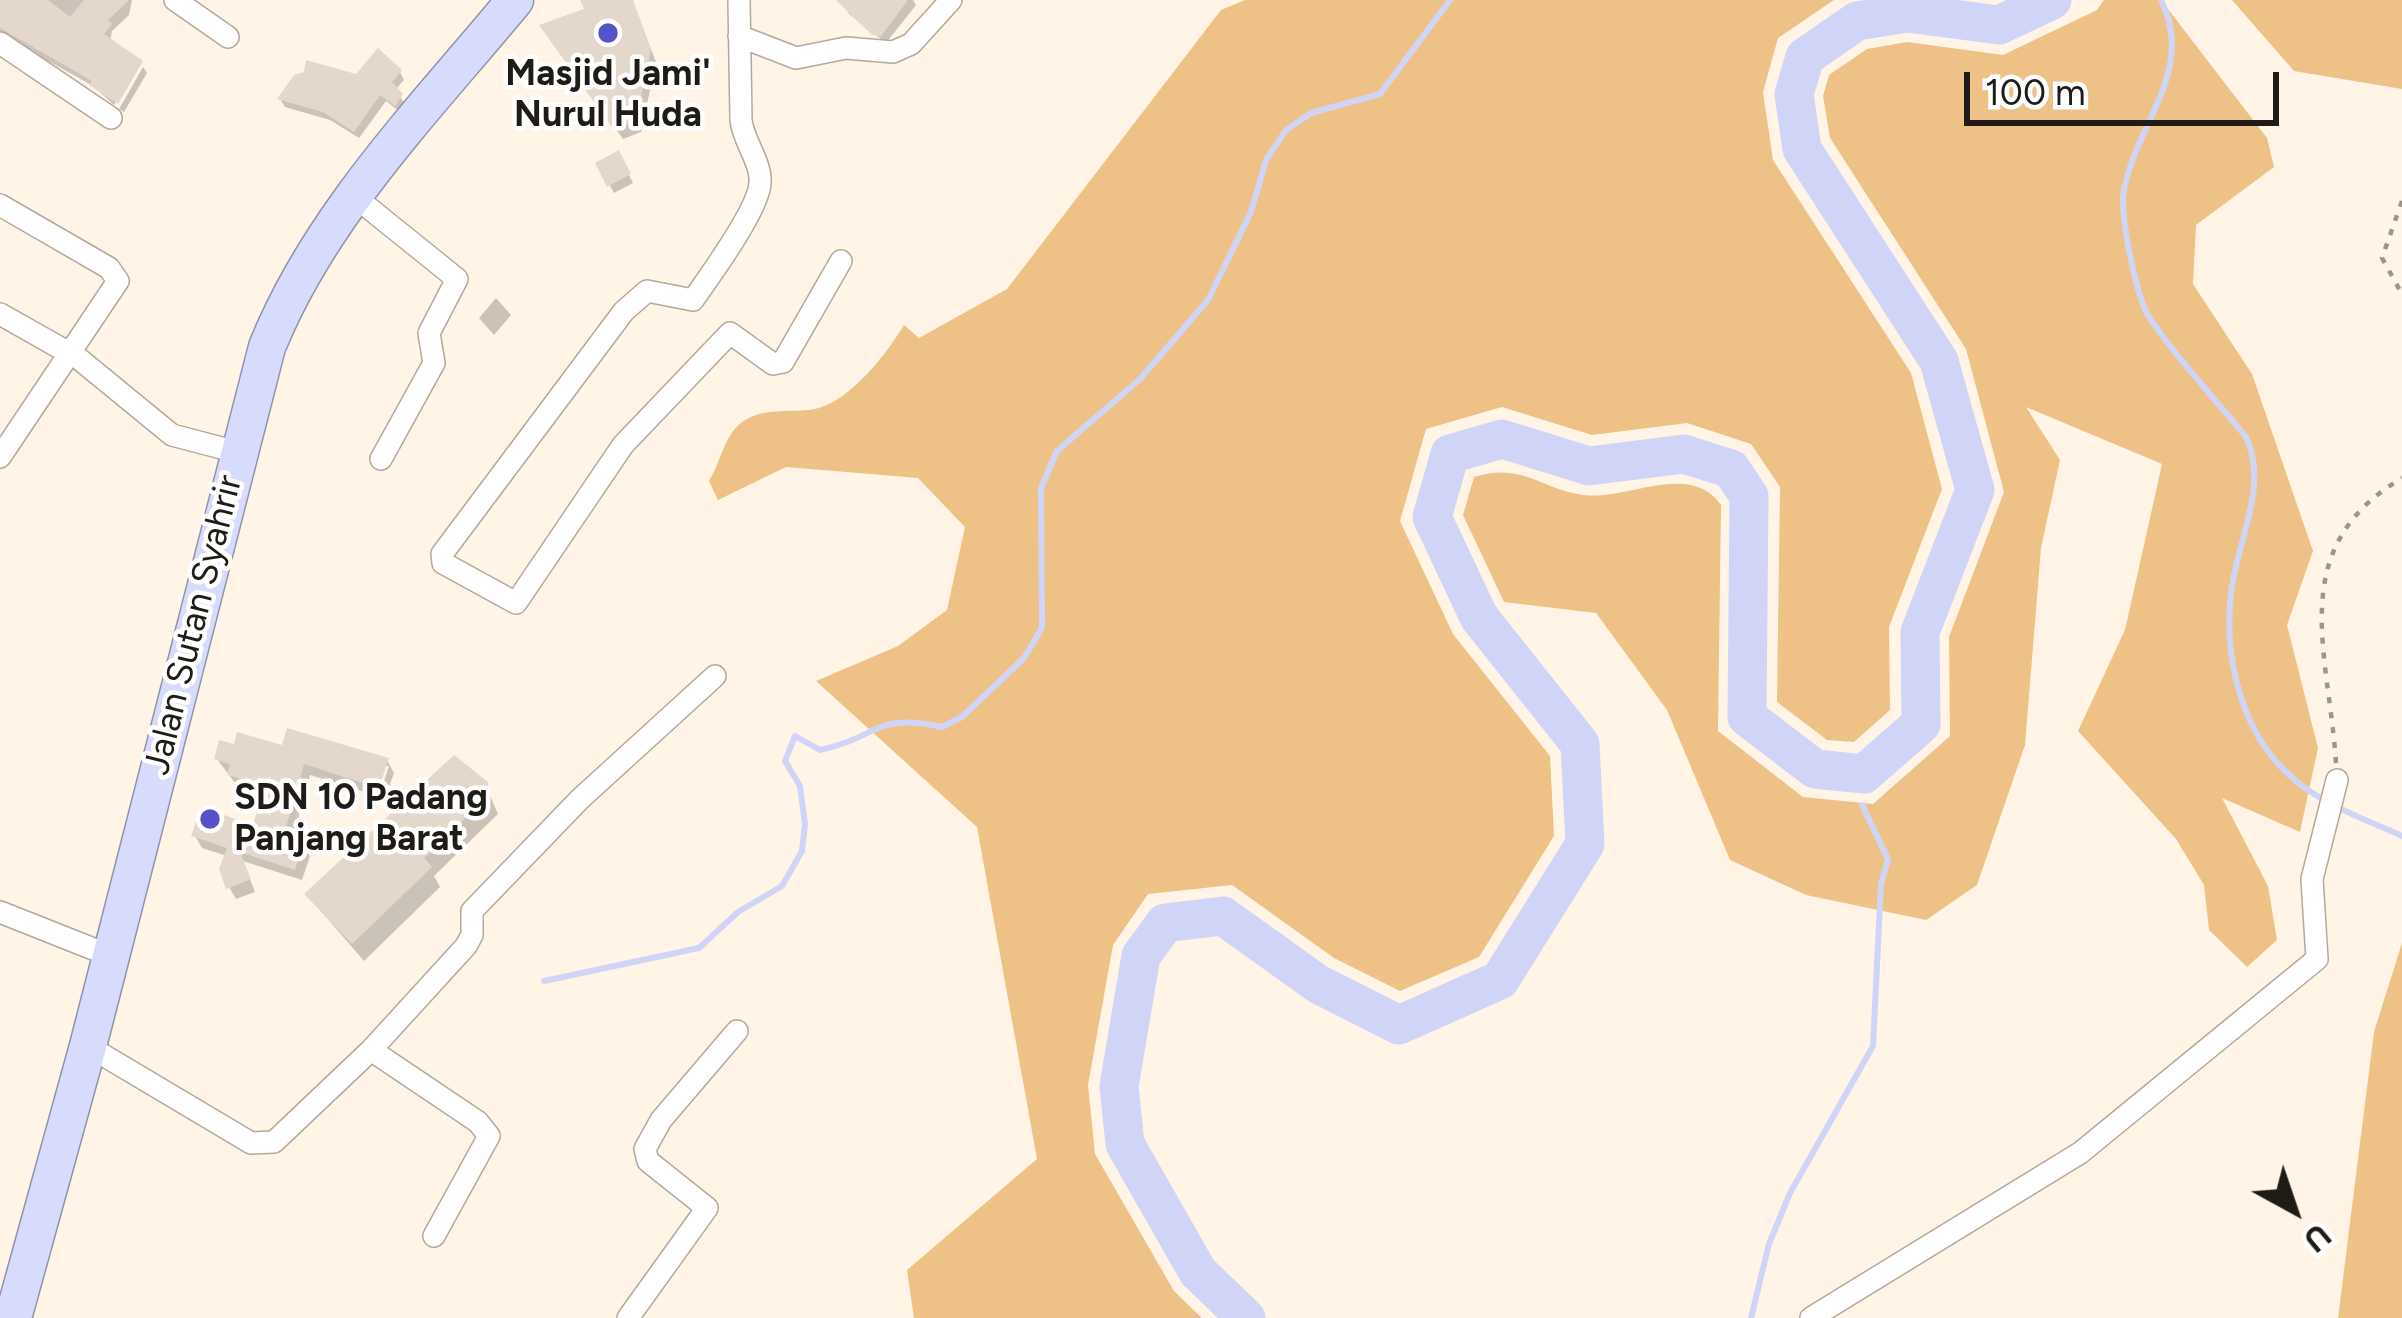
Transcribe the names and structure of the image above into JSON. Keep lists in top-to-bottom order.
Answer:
{
  "streets": {
    "highway": ["Jalan Sutan Syahrir"]
  },
  "places": ["Masjid Jami' Nurul Huda", "SDN 10 Padang Panjang Barat"],
  "scale_bar": "100 m",
  "north": "bottom right"
}
